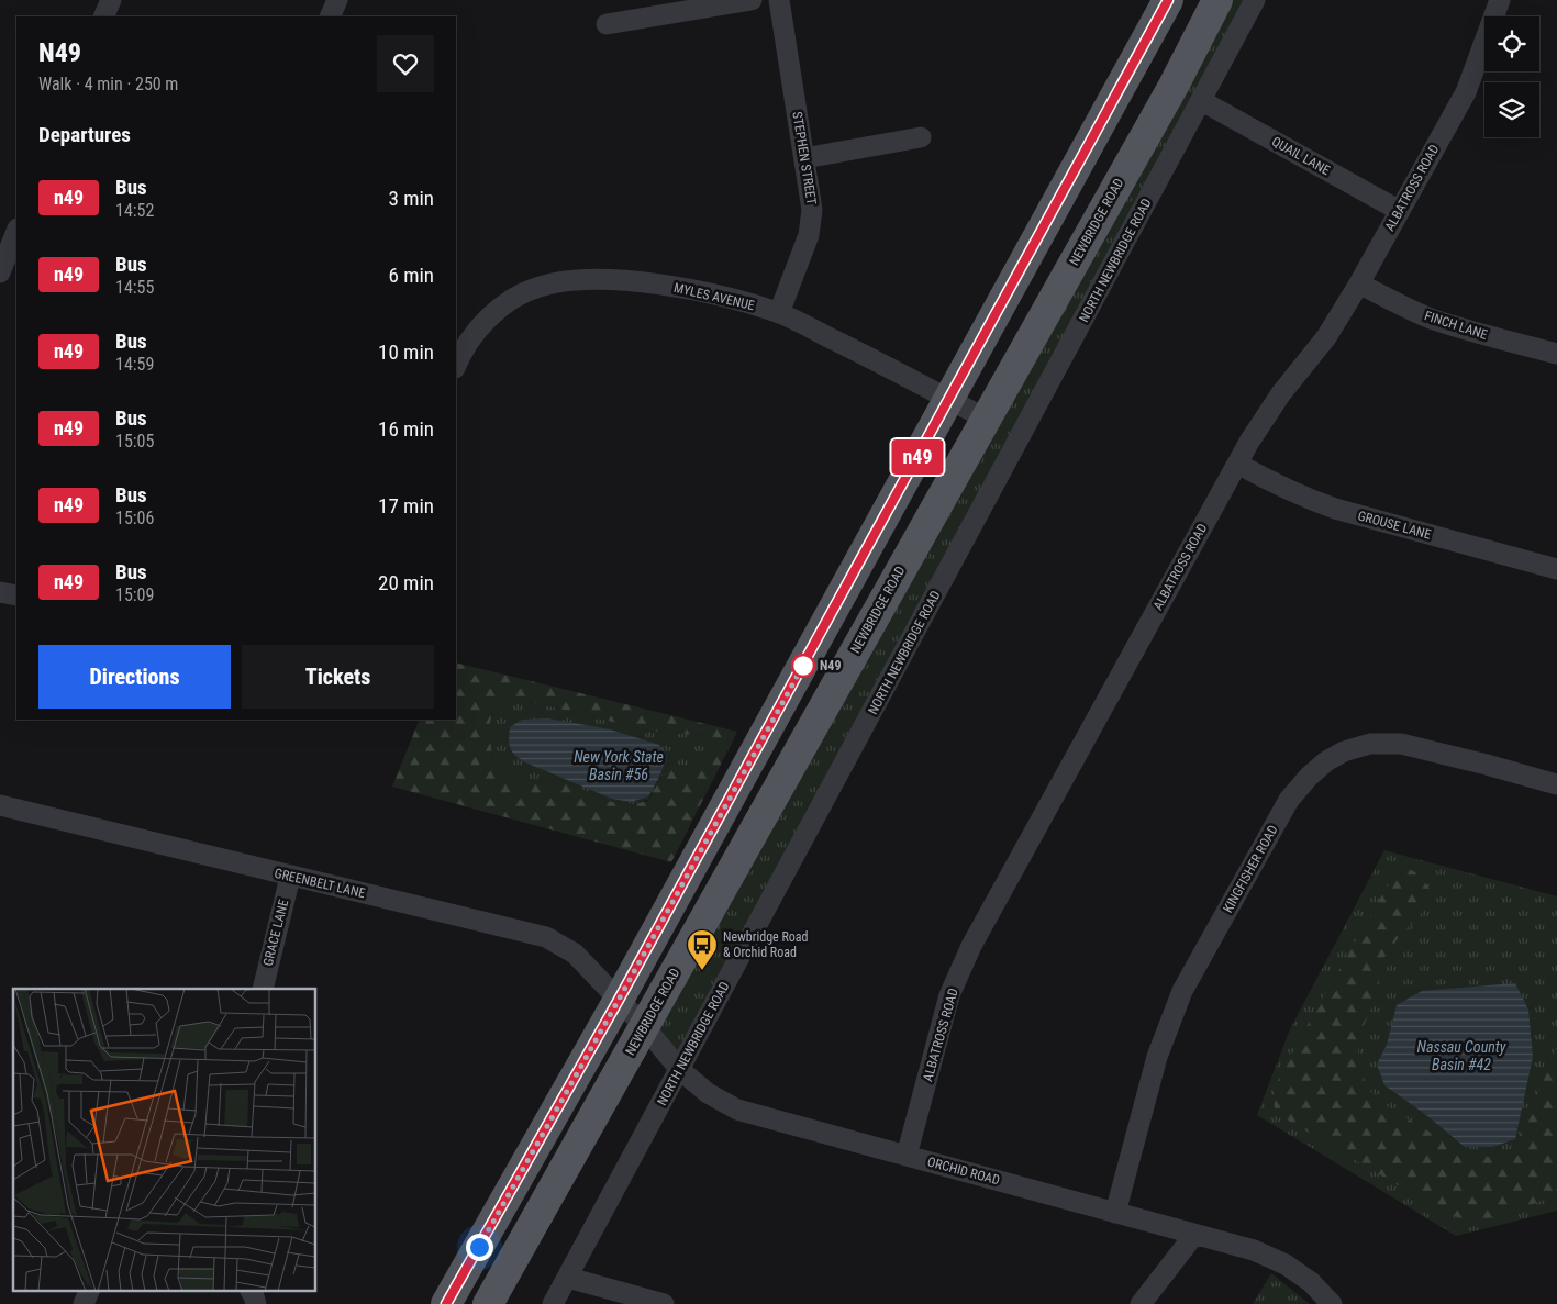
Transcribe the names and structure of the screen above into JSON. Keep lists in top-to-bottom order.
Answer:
{
  "streets": {
    "main road": ["NEWBRIDGE ROAD"],
    "street": [
      "QUAIL LANE",
      "STEPHEN STREET",
      "ALBATROSS ROAD",
      "NORTH NEWBRIDGE ROAD",
      "MYLES AVENUE",
      "FINCH LANE",
      "GROUSE LANE",
      "KINGFISHER ROAD",
      "GREENBELT LANE",
      "GRACE LANE",
      "ORCHID ROAD"
    ]
  },
  "crossings": [
    ["QUAIL LANE", "ALBATROSS ROAD"],
    ["QUAIL LANE", "NORTH NEWBRIDGE ROAD"],
    ["STEPHEN STREET", "MYLES AVENUE"],
    ["ALBATROSS ROAD", "FINCH LANE"],
    ["ALBATROSS ROAD", "GROUSE LANE"],
    ["ALBATROSS ROAD", "ORCHID ROAD"],
    ["NEWBRIDGE ROAD", "MYLES AVENUE"],
    ["NEWBRIDGE ROAD", "ORCHID ROAD"],
    ["NORTH NEWBRIDGE ROAD", "ORCHID ROAD"],
    ["KINGFISHER ROAD", "ORCHID ROAD"],
    ["GREENBELT LANE", "GRACE LANE"],
    ["GREENBELT LANE", "ORCHID ROAD"]
  ],
  "water": ["New York State Basin #56", "Nassau County Basin #42"],
  "places": {
    "other": ["N49"],
    "bus stop": ["Newbridge Road & Orchid Road"]
  },
  "lines": ["bus line n49"],
  "page": {
    "on_map": "n49",
    "heading": [
      ["N49", "Walk · 4 min · 250 m"],
      "Departures"
    ],
    "list": [
      {
        "mark": "n49",
        "name": "Bus",
        "note": "14:52",
        "value": "3 min"
      },
      {
        "mark": "n49",
        "name": "Bus",
        "note": "14:55",
        "value": "6 min"
      },
      {
        "mark": "n49",
        "name": "Bus",
        "note": "14:59",
        "value": "10 min"
      },
      {
        "mark": "n49",
        "name": "Bus",
        "note": "15:05",
        "value": "16 min"
      },
      {
        "mark": "n49",
        "name": "Bus",
        "note": "15:06",
        "value": "17 min"
      },
      {
        "mark": "n49",
        "name": "Bus",
        "note": "15:09",
        "value": "20 min"
      }
    ],
    "buttons": ["Directions", "Tickets"]
  }
}
